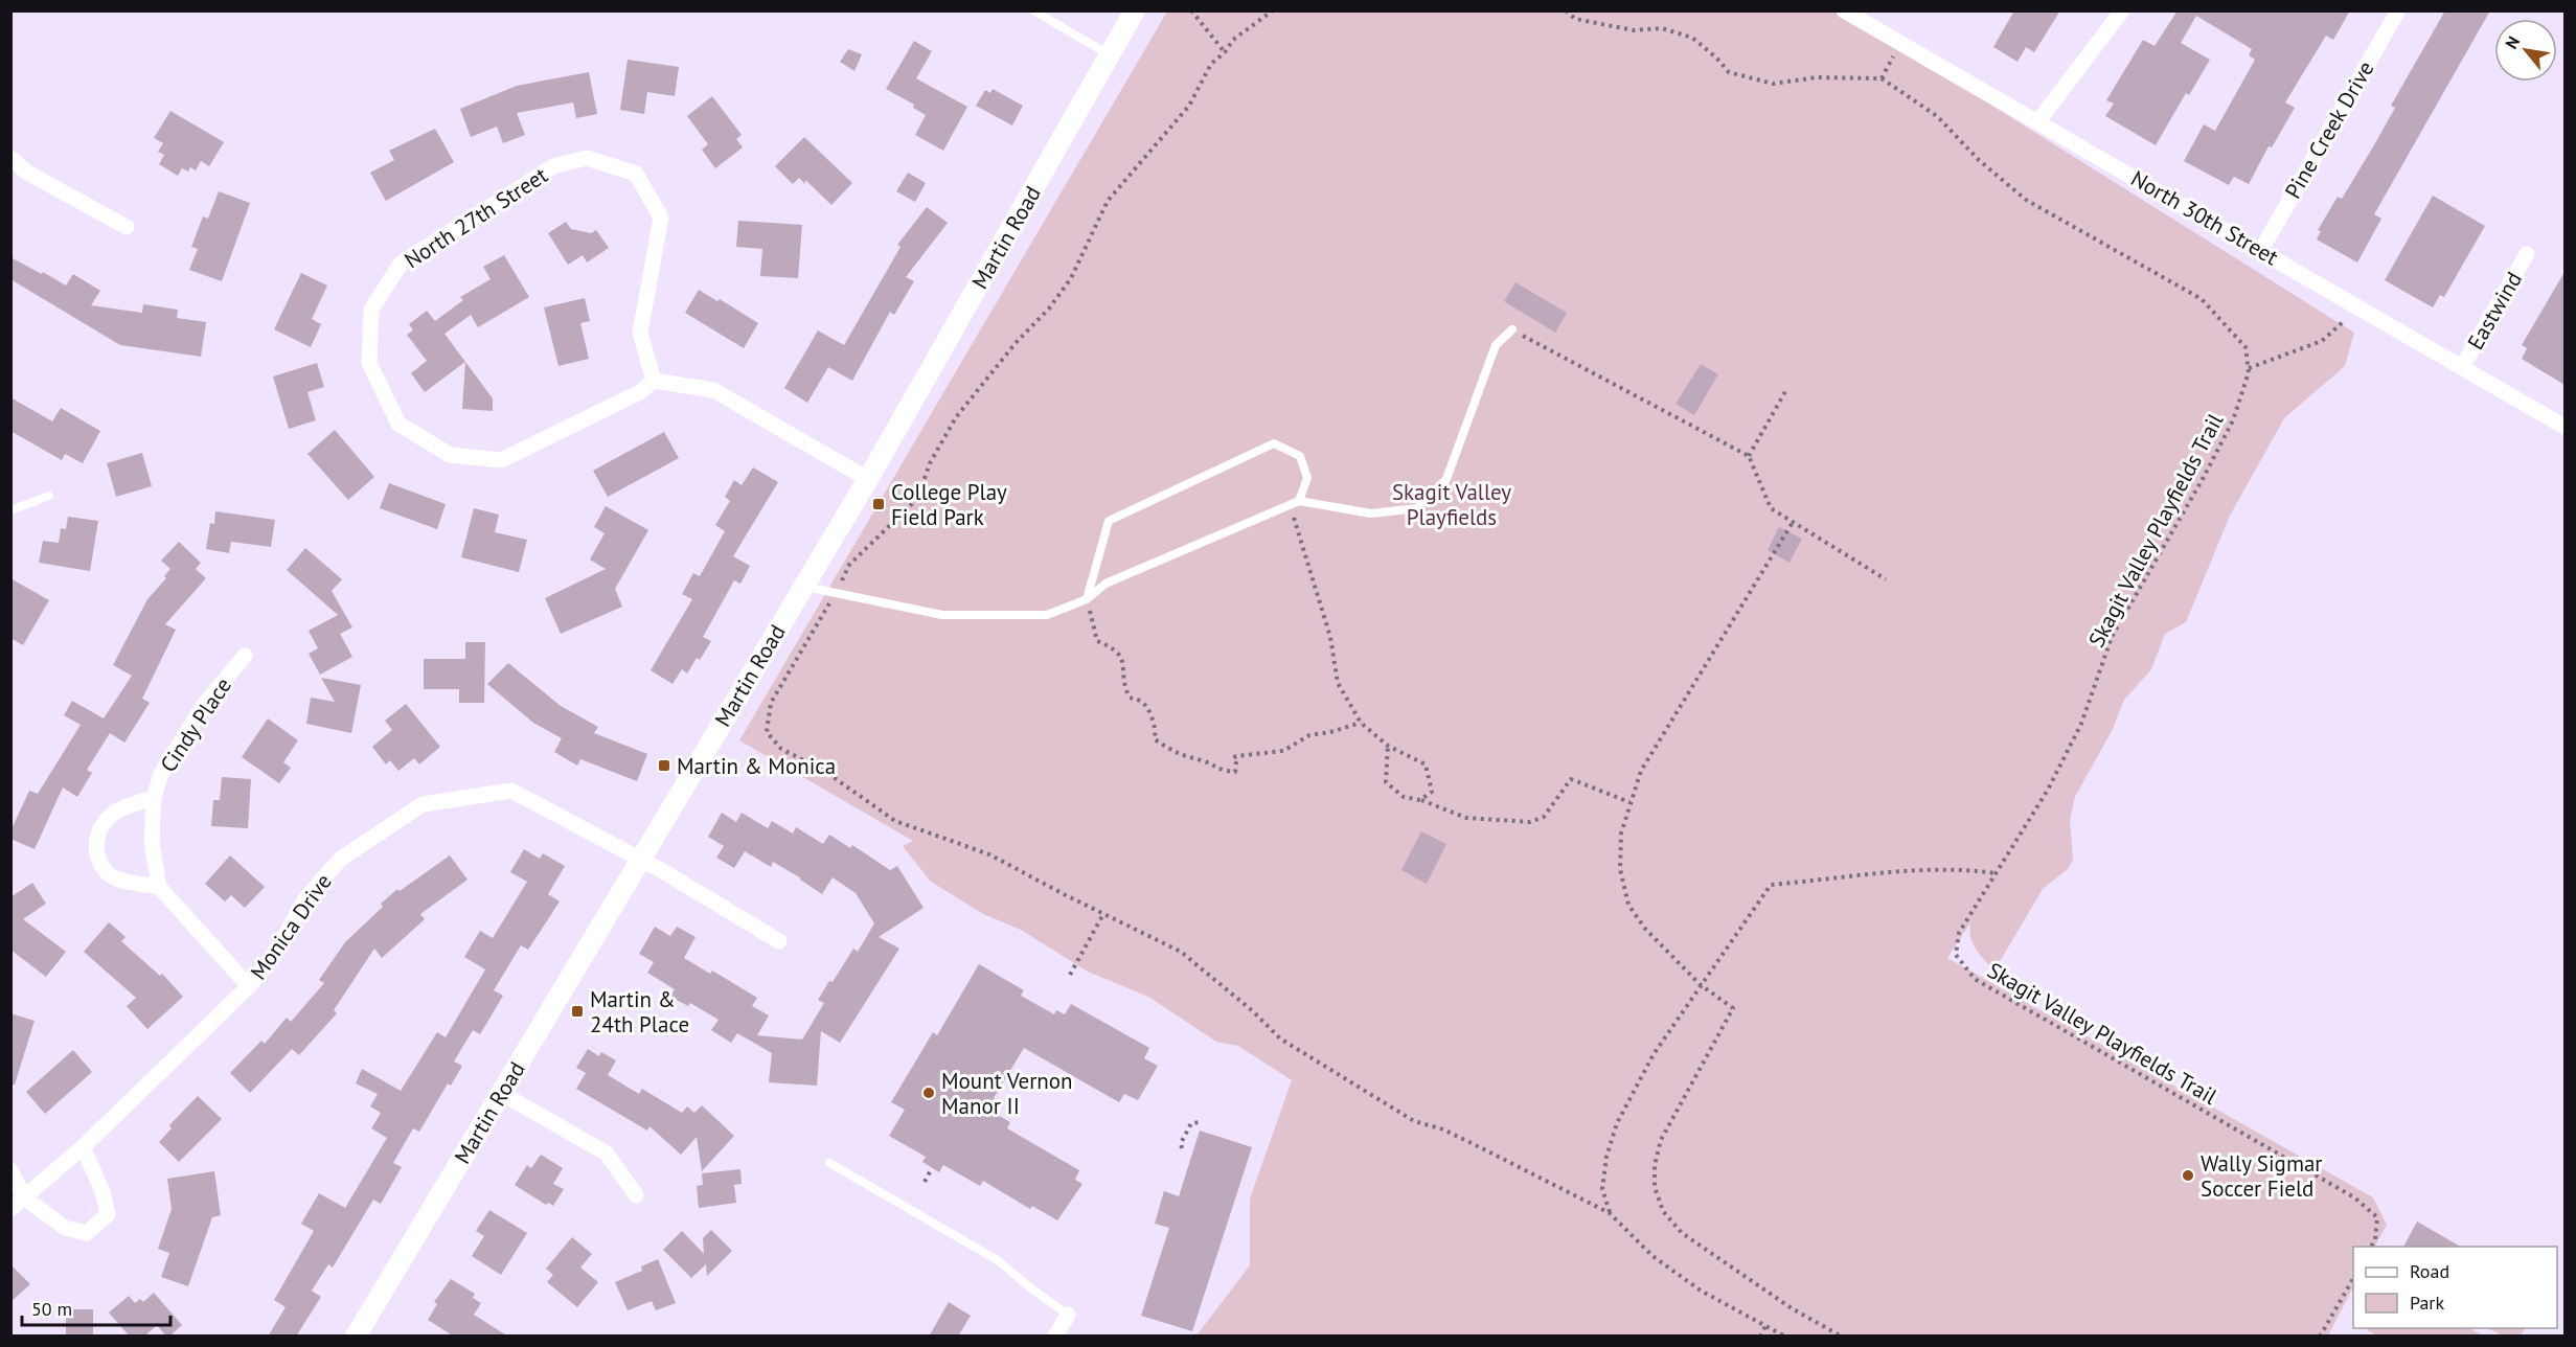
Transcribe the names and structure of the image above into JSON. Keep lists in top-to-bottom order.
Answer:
{
  "streets": {
    "street": [
      "Pine Creek Drive",
      "North 27th Street",
      "North 30th Street",
      "Martin Road",
      "Eastwind",
      "Cindy Place",
      "Monica Drive"
    ],
    "path": ["Skagit Valley Playfields Trail"]
  },
  "crossings": [
    ["Pine Creek Drive", "North 30th Street"],
    ["North 30th Street", "Eastwind"],
    ["Martin Road", "Monica Drive"]
  ],
  "parks": ["Skagit Valley Playfields"],
  "places": {
    "transit": ["College Play Field Park", "Martin & Monica", "Martin & 24th Place"],
    "other": ["Mount Vernon Manor II", "Wally Sigmar Soccer Field"]
  },
  "legend": ["Road", "Park"],
  "scale_bar": "50 m",
  "north": "top left"
}
